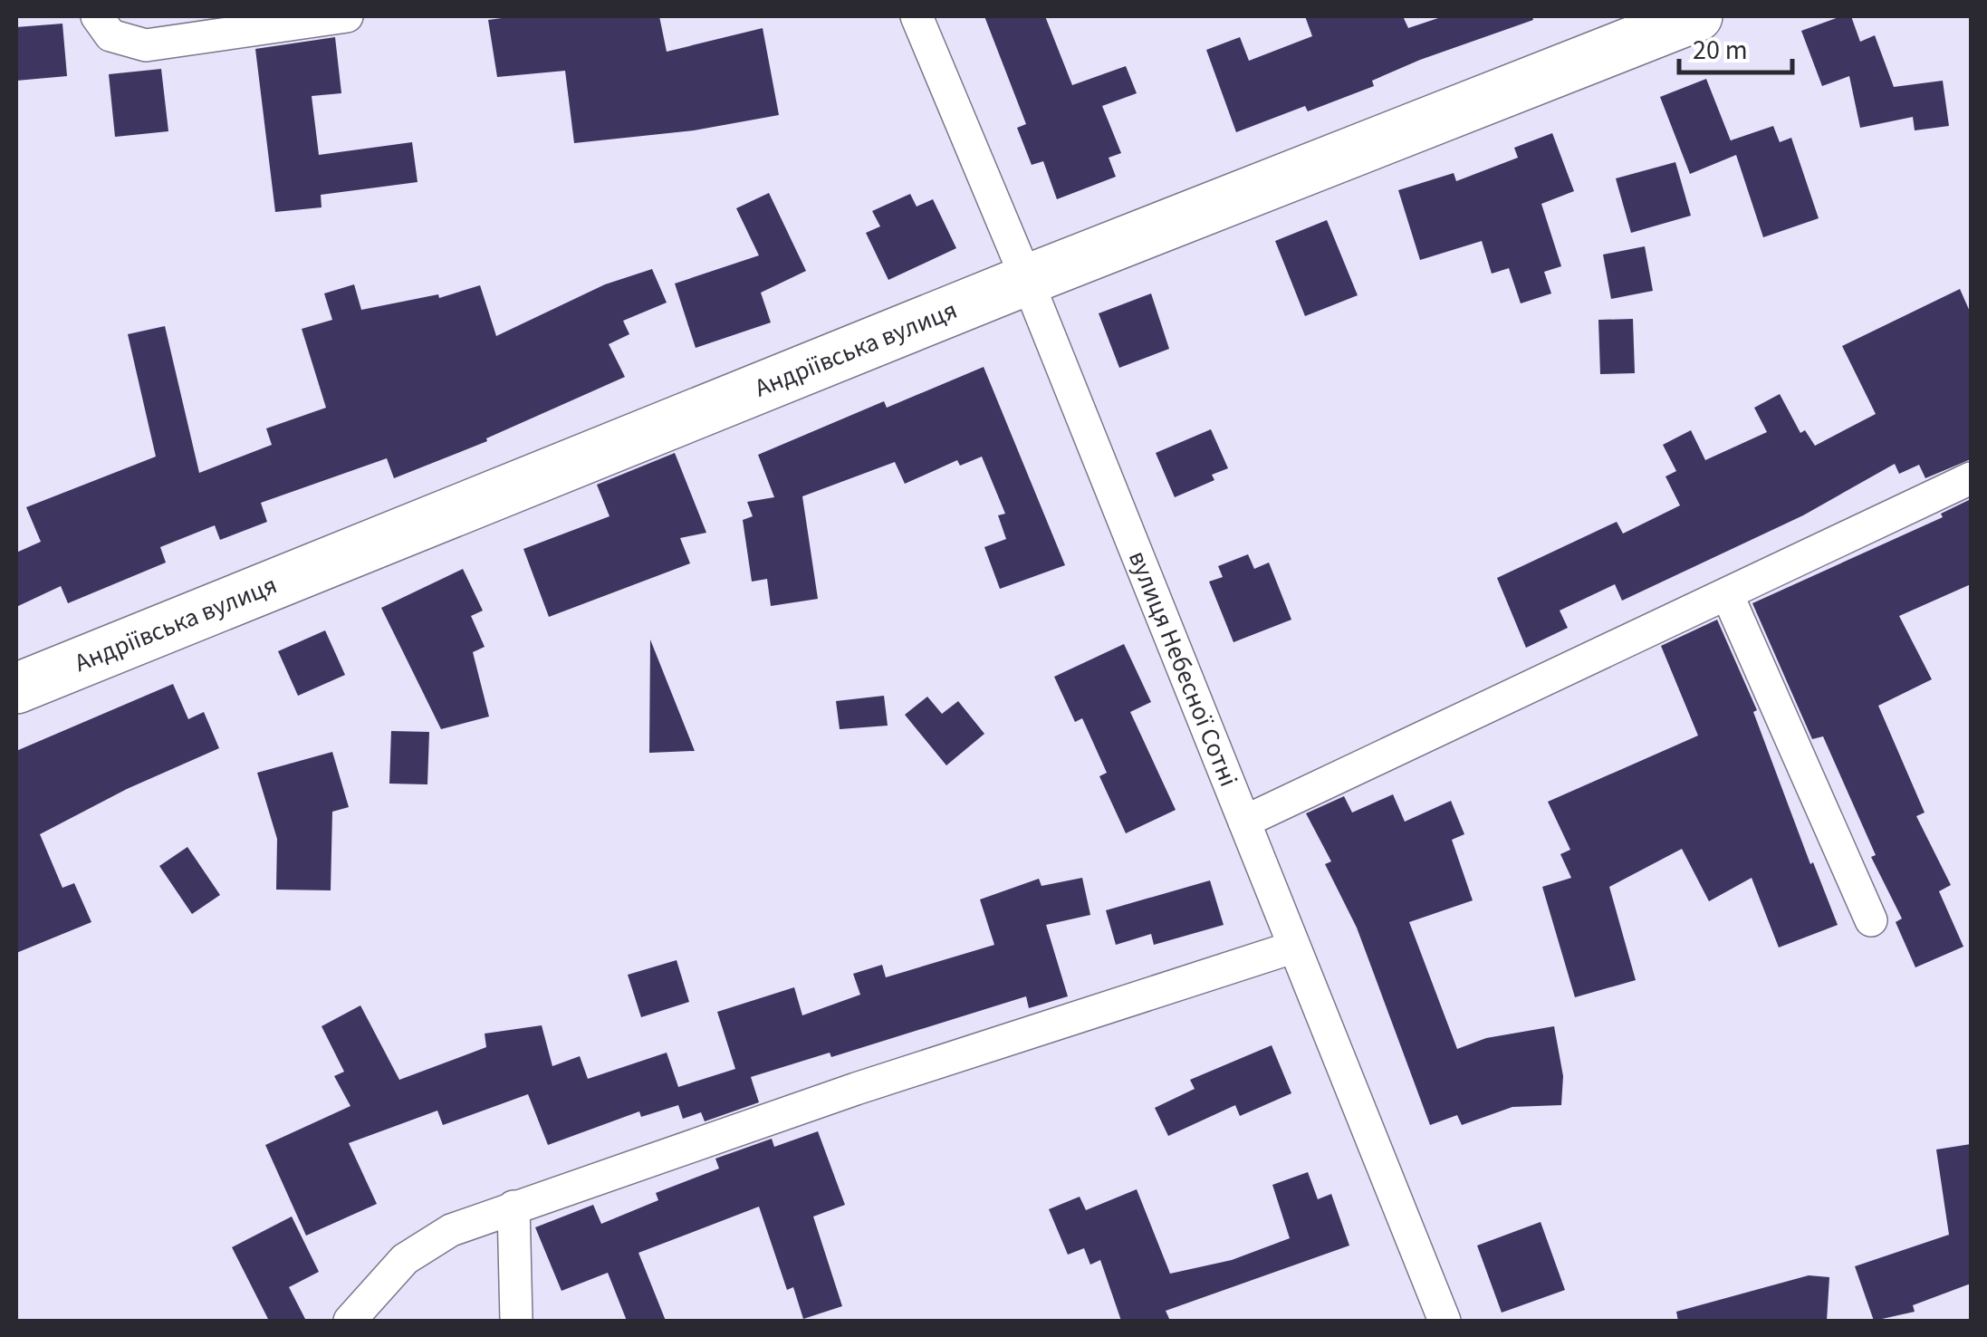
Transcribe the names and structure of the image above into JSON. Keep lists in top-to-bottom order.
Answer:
{
  "streets": {
    "main road": ["Андріївська вулиця"],
    "street": ["вулиця Небесної Сотні"]
  },
  "crossings": [
    ["Андріївська вулиця", "вулиця Небесної Сотні"]
  ],
  "scale_bar": "20 m"
}
